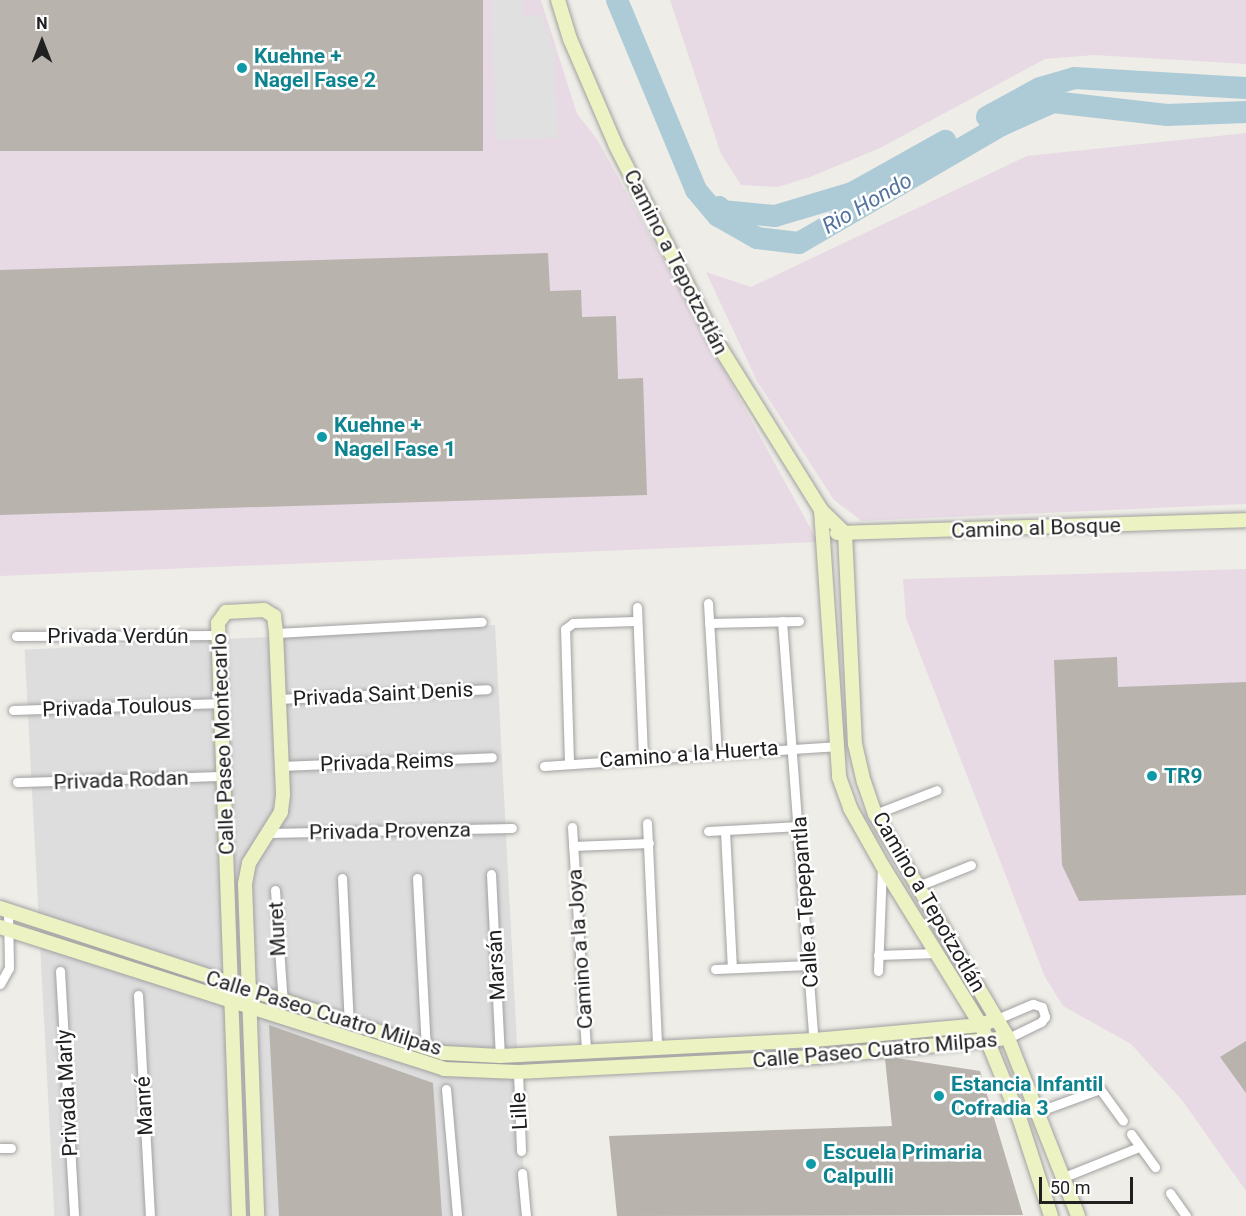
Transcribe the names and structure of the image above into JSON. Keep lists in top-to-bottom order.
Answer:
{
  "streets": {
    "street": [
      "Camino a Tepotzotlán",
      "Camino al Bosque",
      "Privada Verdún",
      "Privada Saint Denis",
      "Privada Toulous",
      "Calle Paseo Montecarlo",
      "Camino a la Huerta",
      "Privada Reims",
      "Privada Rodan",
      "Privada Provenza",
      "Calle a Tepepantla",
      "Muret",
      "Camino a la Joya",
      "Marsán",
      "Calle Paseo Cuatro Milpas",
      "Privada Marly",
      "Manré",
      "Lille"
    ]
  },
  "crossings": [
    ["Camino a Tepotzotlán", "Camino al Bosque"],
    ["Camino a Tepotzotlán", "Camino a la Huerta"],
    ["Camino a Tepotzotlán", "Calle Paseo Cuatro Milpas"],
    ["Privada Verdún", "Calle Paseo Montecarlo"],
    ["Privada Saint Denis", "Calle Paseo Montecarlo"],
    ["Privada Toulous", "Calle Paseo Montecarlo"],
    ["Calle Paseo Montecarlo", "Privada Reims"],
    ["Calle Paseo Montecarlo", "Privada Rodan"],
    ["Calle Paseo Montecarlo", "Privada Provenza"],
    ["Calle Paseo Montecarlo", "Calle Paseo Cuatro Milpas"],
    ["Camino a la Huerta", "Calle a Tepepantla"],
    ["Calle a Tepepantla", "Calle Paseo Cuatro Milpas"],
    ["Muret", "Calle Paseo Cuatro Milpas"],
    ["Camino a la Joya", "Calle Paseo Cuatro Milpas"],
    ["Marsán", "Calle Paseo Cuatro Milpas"],
    ["Calle Paseo Cuatro Milpas", "Lille"]
  ],
  "water": ["Rio Hondo"],
  "places": [
    "Kuehne + Nagel Fase 2",
    "Kuehne + Nagel Fase 1",
    "TR9",
    "Estancia Infantil Cofradia 3",
    "Escuela Primaria Calpulli"
  ],
  "scale_bar": "50 m",
  "north": "top"
}
